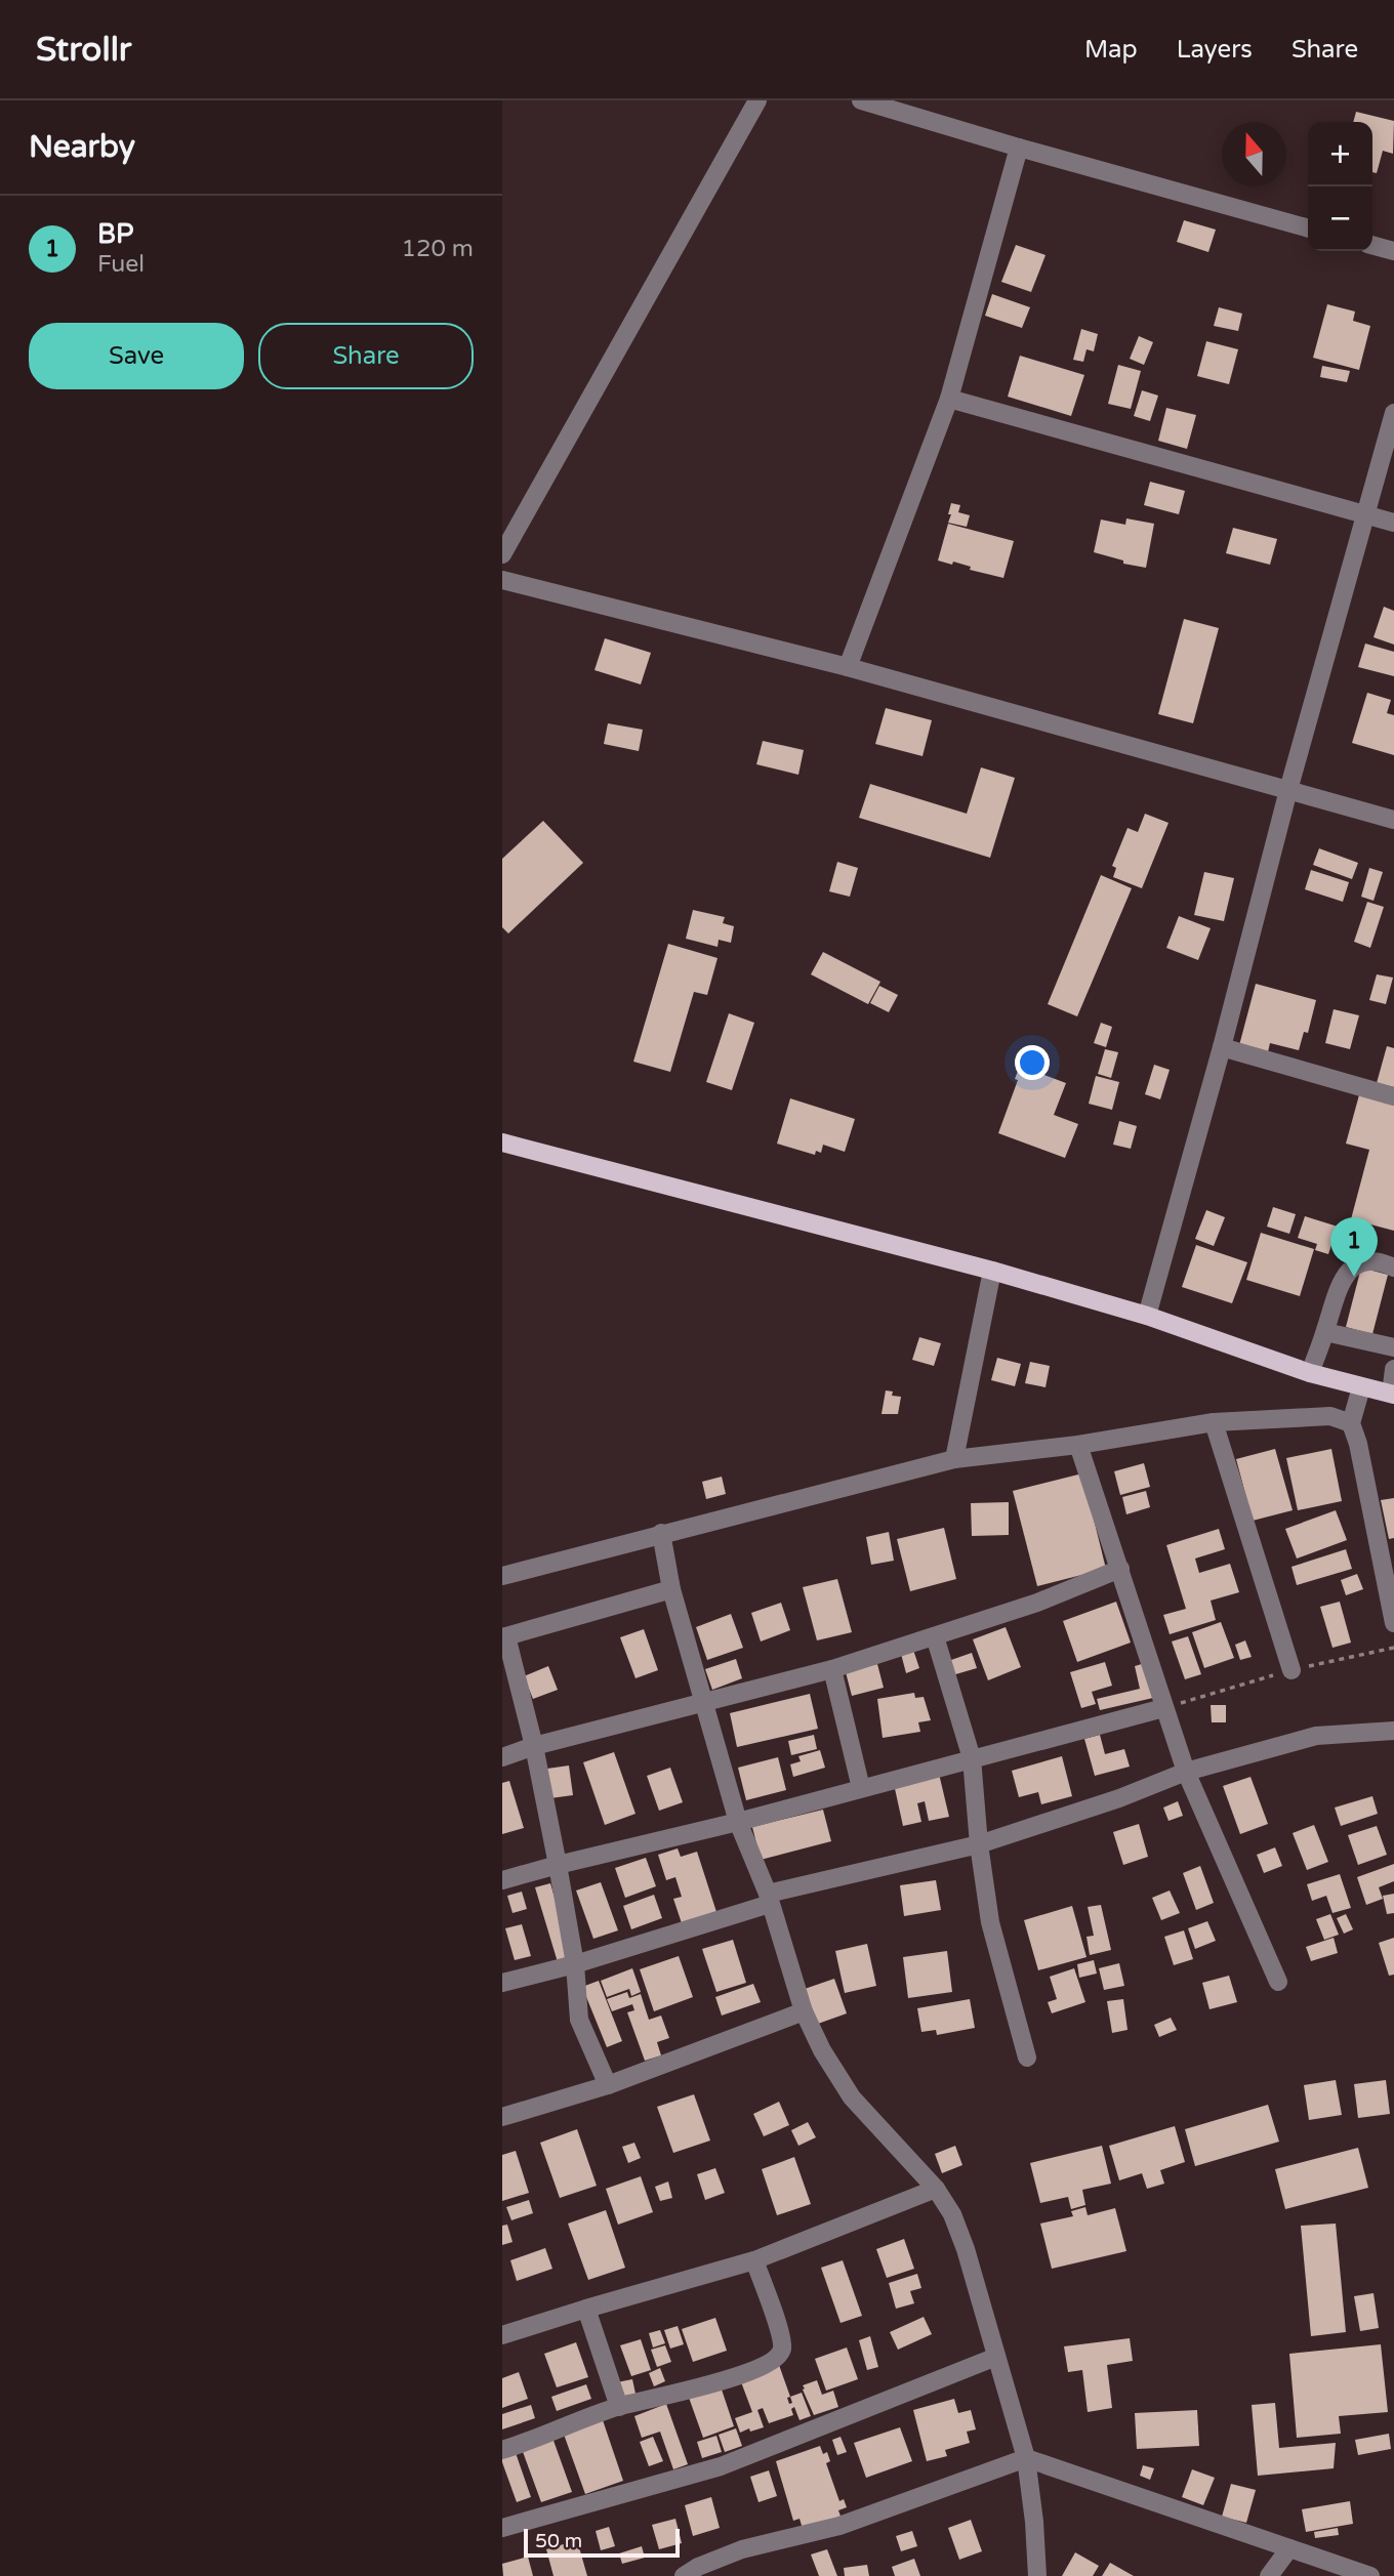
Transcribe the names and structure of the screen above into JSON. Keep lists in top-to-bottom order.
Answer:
{
  "scale_bar": "50 m",
  "north": "top",
  "page": {
    "header": "Strollr",
    "nav": ["Map", "Layers", "Share"],
    "heading": "Nearby",
    "map_buttons": ["+", "−"],
    "list": [
      {
        "mark": "1",
        "name": "BP",
        "note": "Fuel",
        "value": "120 m"
      }
    ],
    "buttons": ["Save", "Share"],
    "pins": "1",
    "scale": "50 m"
  }
}
